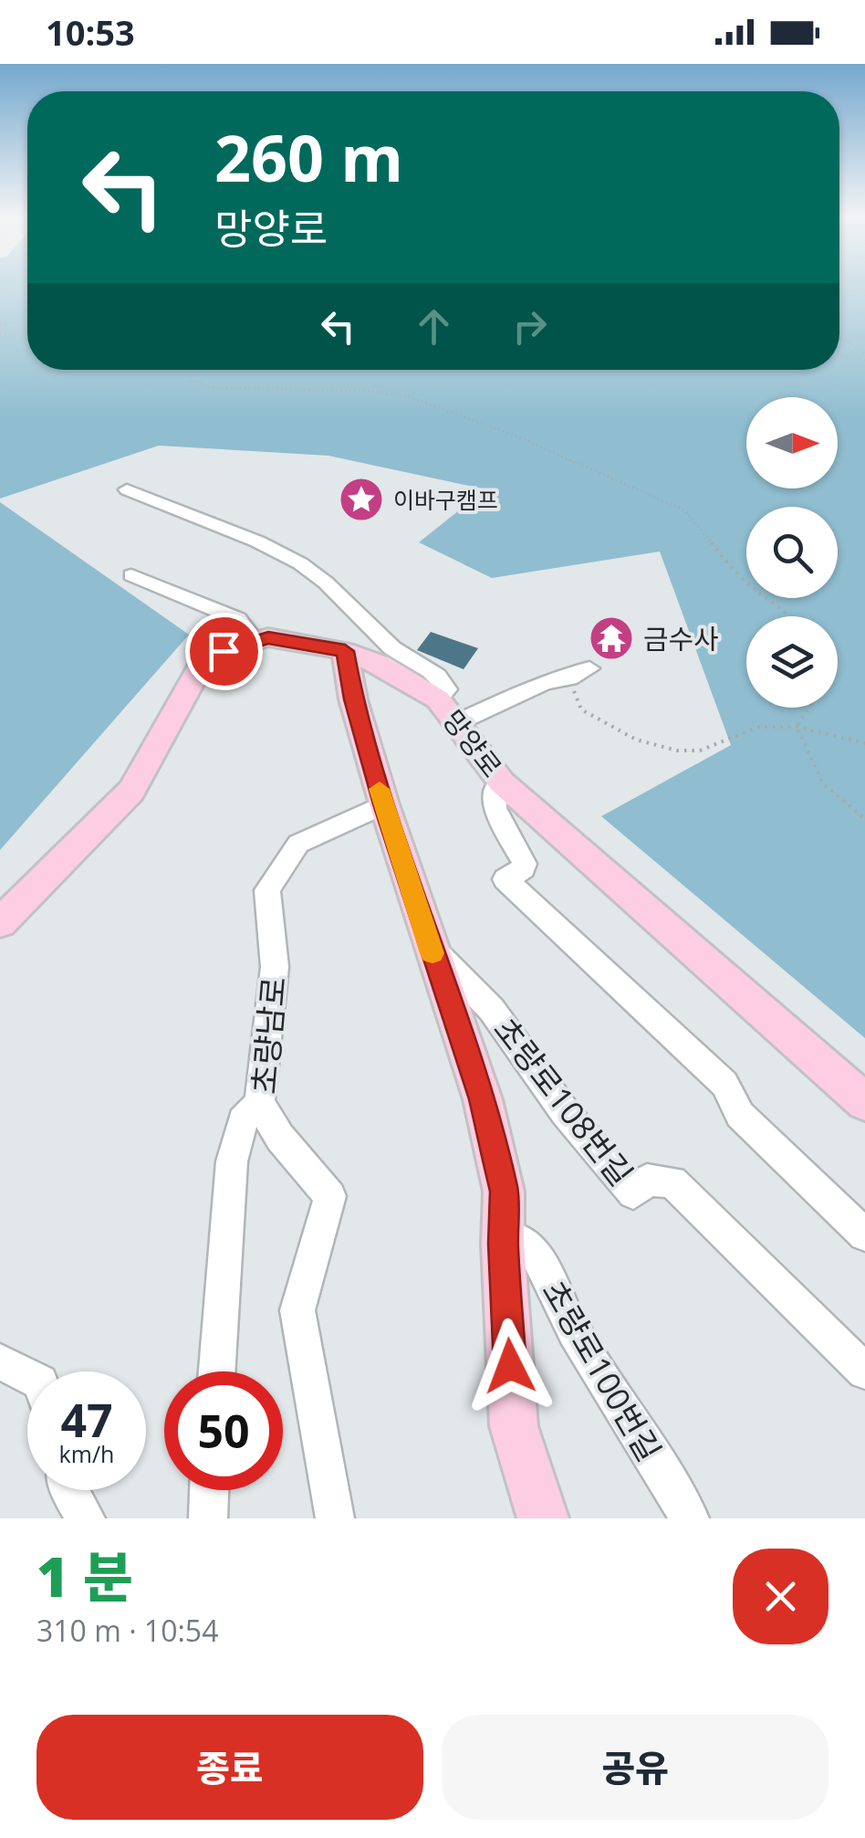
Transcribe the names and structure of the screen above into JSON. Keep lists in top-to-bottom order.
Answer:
{
  "streets": {
    "main road": ["망양로"],
    "street": ["초량남로", "초량로108번길", "초량로100번길"]
  },
  "places": {
    "place": ["이바구캠프"],
    "temple": ["금수사"]
  },
  "north": "right",
  "page": {
    "status": "10:53",
    "turn": ["260 m", "망양로"],
    "speed": "47 km/h",
    "limit": "50",
    "heading": ["1 분", "310 m · 10:54"],
    "buttons": ["종료", "공유"]
  }
}
